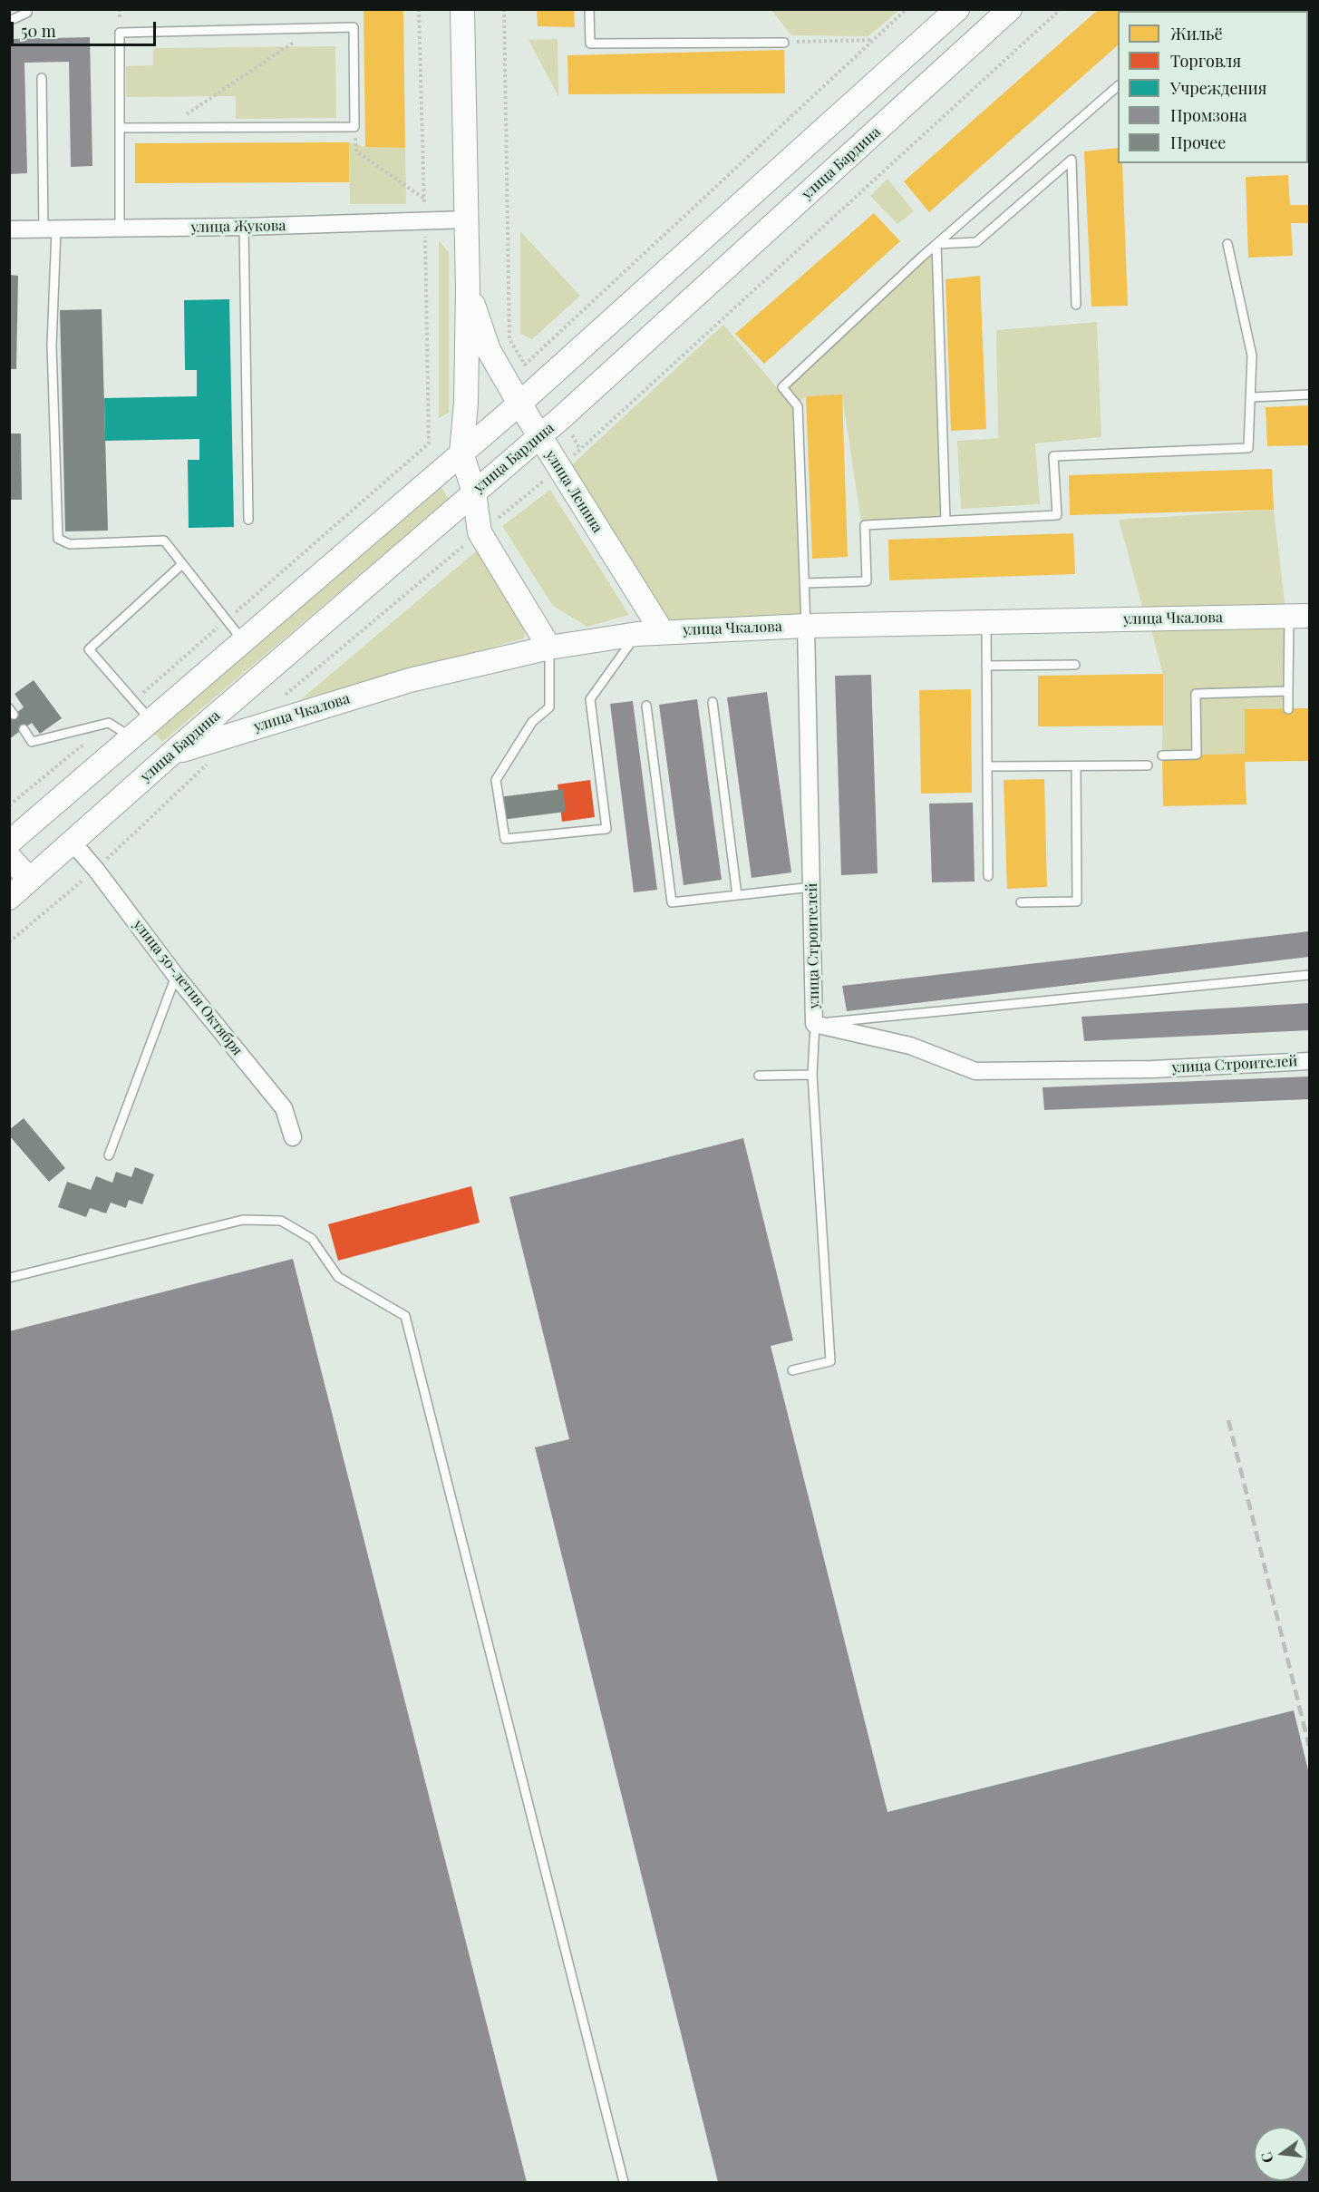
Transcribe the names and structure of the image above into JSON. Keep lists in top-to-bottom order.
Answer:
{
  "streets": {
    "main road": ["улица Бардина", "улица Ленина", "улица Чкалова"],
    "street": ["улица Жукова", "улица Строителей", "улица 50-летия Октября"]
  },
  "crossings": [
    ["улица Бардина", "улица Ленина"],
    ["улица Бардина", "улица Чкалова"],
    ["улица Бардина", "улица 50-летия Октября"],
    ["улица Жукова", "улица Ленина"],
    ["улица Ленина", "улица Чкалова"],
    ["улица Чкалова", "улица Строителей"]
  ],
  "legend": [
    "Жильё",
    "Торговля",
    "Учреждения",
    "Промзона",
    "Прочее"
  ],
  "scale_bar": "50 m",
  "north": "left"
}
